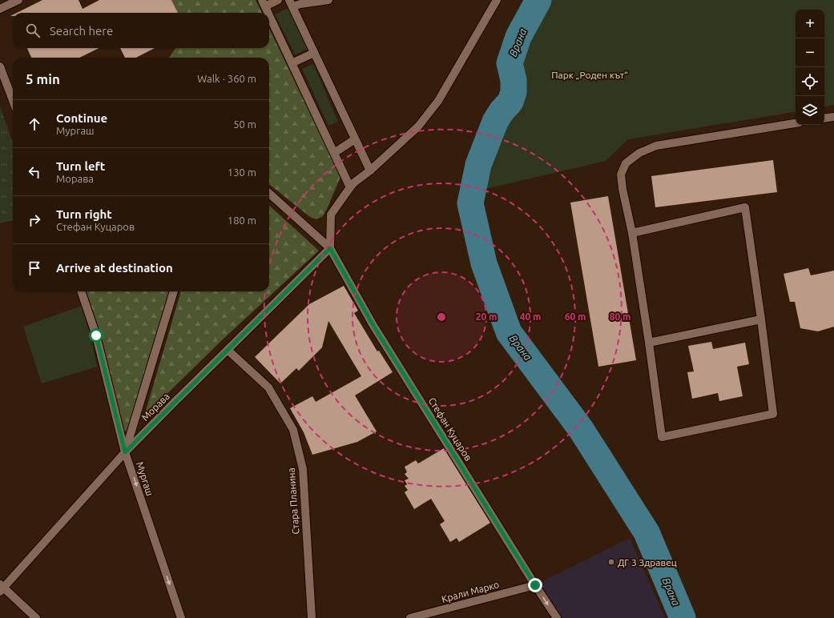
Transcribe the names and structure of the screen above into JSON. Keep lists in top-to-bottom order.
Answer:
{
  "streets": {
    "street": [
      "Морава",
      "Стефан Куцаров",
      "Мургаш",
      "Стара Планина",
      "Крали Марко"
    ]
  },
  "crossings": [
    ["Морава", "Стефан Куцаров"],
    ["Морава", "Мургаш"],
    ["Морава", "Стара Планина"],
    ["Стефан Куцаров", "Крали Марко"]
  ],
  "one_way": ["Мургаш"],
  "water": ["Врана"],
  "parks": ["Парк „Роден кът“"],
  "places": ["ДГ 3 Здравец"],
  "page": {
    "map_buttons": ["+", "−"],
    "search": "Search here",
    "heading": ["5 min", "Walk · 360 m"],
    "list": [
      ["Continue", "Мургаш", "50 m"],
      ["Turn left", "Морава", "130 m"],
      ["Turn right", "Стефан Куцаров", "180 m"],
      "Arrive at destination"
    ]
  },
  "rings": [
    "20 m",
    "40 m",
    "60 m",
    "80 m"
  ]
}
